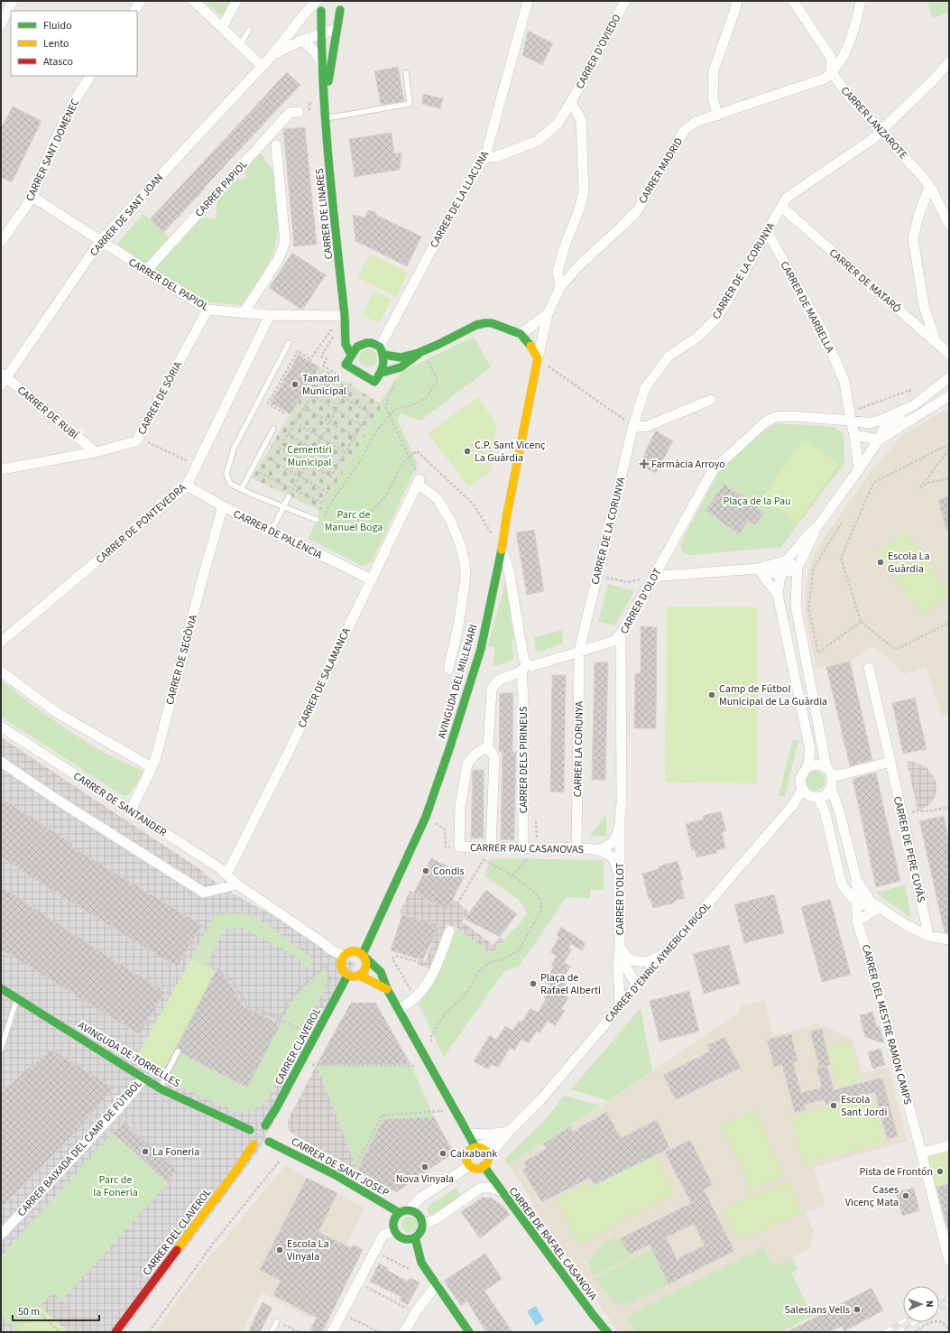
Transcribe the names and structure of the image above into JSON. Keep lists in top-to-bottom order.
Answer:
{
  "streets": {
    "street": [
      "CARRER D'OVIEDO",
      "CARRER LANZAROTE",
      "CARRER SANT DOMÈNEC",
      "CARRER MADRID",
      "CARRER PAPIOL",
      "CARRER DE LA LLACUNA",
      "CARRER DE LINARES",
      "CARRER DE SANT JOAN",
      "CARRER DE LA CORUNYA",
      "CARRER DE MATARÓ",
      "CARRER DEL PAPIOL",
      "CARRER DE MARBELLA",
      "CARRER DE SÒRIA",
      "CARRER DE RUBÍ",
      "CARRER DE PONTEVEDRA",
      "CARRER DE PALÈNCIA",
      "CARRER D'OLOT",
      "CARRER DE SEGÒVIA",
      "CARRER DE SALAMANCA",
      "AVINGUDA DEL MIL·LENARI",
      "CARRER LA CORUNYA",
      "CARRER DELS PIRINEUS",
      "CARRER DE SANTANDER",
      "CARRER PAU CASANOVAS",
      "CARRER DE PERE CUYÀS",
      "CARRER D'ENRIC AYMERICH RIGOL",
      "CARRER DEL MESTRE RAMON CAMPS",
      "CARRER CLAVEROL",
      "AVINGUDA DE TORRELLES",
      "CARRER BAIXADA DEL CAMP DE FÚTBOL",
      "CARRER DE SANT JOSEP",
      "CARRER DEL CLAVEROL",
      "CARRER DE RAFAEL CASANOVA"
    ]
  },
  "crossings": [
    ["CARRER D'OVIEDO", "CARRER DE LA LLACUNA"],
    ["CARRER LANZAROTE", "CARRER MADRID"],
    ["CARRER LANZAROTE", "CARRER DE LA CORUNYA"],
    ["CARRER SANT DOMÈNEC", "CARRER DEL PAPIOL"],
    ["CARRER MADRID", "AVINGUDA DEL MIL·LENARI"],
    ["CARRER PAPIOL", "CARRER DEL PAPIOL"],
    ["CARRER DE LA LLACUNA", "CARRER DE LINARES"],
    ["CARRER DE LINARES", "CARRER DE SANT JOAN"],
    ["CARRER DE LINARES", "CARRER DEL PAPIOL"],
    ["CARRER DE SANT JOAN", "CARRER DEL PAPIOL"],
    ["CARRER DE SANT JOAN", "CARRER DE RUBÍ"],
    ["CARRER DE LA CORUNYA", "CARRER DE MATARÓ"],
    ["CARRER DE LA CORUNYA", "CARRER DE MARBELLA"],
    ["CARRER DE LA CORUNYA", "CARRER LA CORUNYA"],
    ["CARRER DEL PAPIOL", "CARRER DE SÒRIA"],
    ["CARRER DEL PAPIOL", "CARRER DE PONTEVEDRA"],
    ["CARRER DE MARBELLA", "CARRER D'OLOT"],
    ["CARRER DE MARBELLA", "CARRER DEL MESTRE RAMON CAMPS"],
    ["CARRER DE SÒRIA", "CARRER DE RUBÍ"],
    ["CARRER DE PONTEVEDRA", "CARRER DE PALÈNCIA"],
    ["CARRER DE PALÈNCIA", "CARRER DE SEGÒVIA"],
    ["CARRER DE PALÈNCIA", "CARRER DE SALAMANCA"],
    ["CARRER D'OLOT", "CARRER PAU CASANOVAS"],
    ["CARRER D'OLOT", "CARRER D'ENRIC AYMERICH RIGOL"],
    ["CARRER DE SEGÒVIA", "CARRER DE SANTANDER"],
    ["CARRER DE SALAMANCA", "CARRER DE SANTANDER"],
    ["AVINGUDA DEL MIL·LENARI", "CARRER DELS PIRINEUS"],
    ["AVINGUDA DEL MIL·LENARI", "CARRER DE SANTANDER"],
    ["AVINGUDA DEL MIL·LENARI", "CARRER CLAVEROL"],
    ["CARRER LA CORUNYA", "CARRER PAU CASANOVAS"],
    ["CARRER DELS PIRINEUS", "CARRER PAU CASANOVAS"],
    ["CARRER DE SANTANDER", "CARRER CLAVEROL"],
    ["CARRER D'ENRIC AYMERICH RIGOL", "CARRER DEL MESTRE RAMON CAMPS"],
    ["CARRER D'ENRIC AYMERICH RIGOL", "CARRER DE RAFAEL CASANOVA"],
    ["CARRER CLAVEROL", "AVINGUDA DE TORRELLES"],
    ["CARRER CLAVEROL", "CARRER DE SANT JOSEP"],
    ["CARRER CLAVEROL", "CARRER DEL CLAVEROL"],
    ["AVINGUDA DE TORRELLES", "CARRER BAIXADA DEL CAMP DE FÚTBOL"],
    ["AVINGUDA DE TORRELLES", "CARRER DE SANT JOSEP"],
    ["AVINGUDA DE TORRELLES", "CARRER DEL CLAVEROL"],
    ["CARRER DE SANT JOSEP", "CARRER DEL CLAVEROL"]
  ],
  "parks": [
    "Cementiri Municipal",
    "Plaça de la Pau",
    "Parc de Manuel Boga",
    "Parc de la Foneria"
  ],
  "places": {
    "other": [
      "Tanatori Municipal",
      "C.P. Sant Vicenç La Guàrdia",
      "Escola La Guàrdia",
      "Camp de Fútbol Municipal de La Guàrdia",
      "Condis",
      "Plaça de Rafael Alberti",
      "Escola Sant Jordi",
      "La Foneria",
      "Caixabank",
      "Nova Vinyala",
      "Pista de Frontón",
      "Cases Vicenç Mata",
      "Escola La Vinyala",
      "Salesians Vells"
    ],
    "health": ["Farmàcia Arroyo"]
  },
  "legend": ["Fluido", "Lento", "Atasco"],
  "scale_bar": "50 m",
  "north": "right"
}
